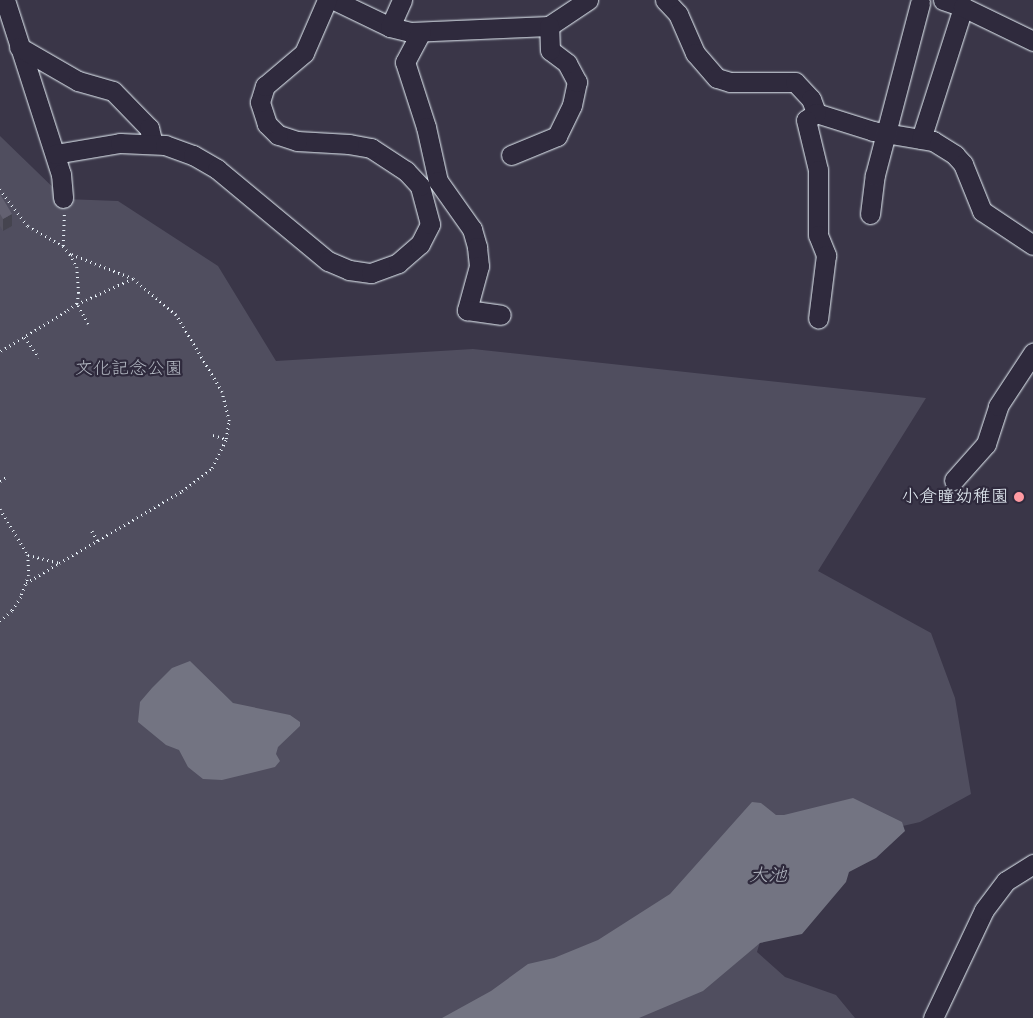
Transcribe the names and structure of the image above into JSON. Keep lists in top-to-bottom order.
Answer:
{
  "water": ["大池"],
  "parks": ["文化記念公園"],
  "places": ["小倉瞳幼稚園"]
}
